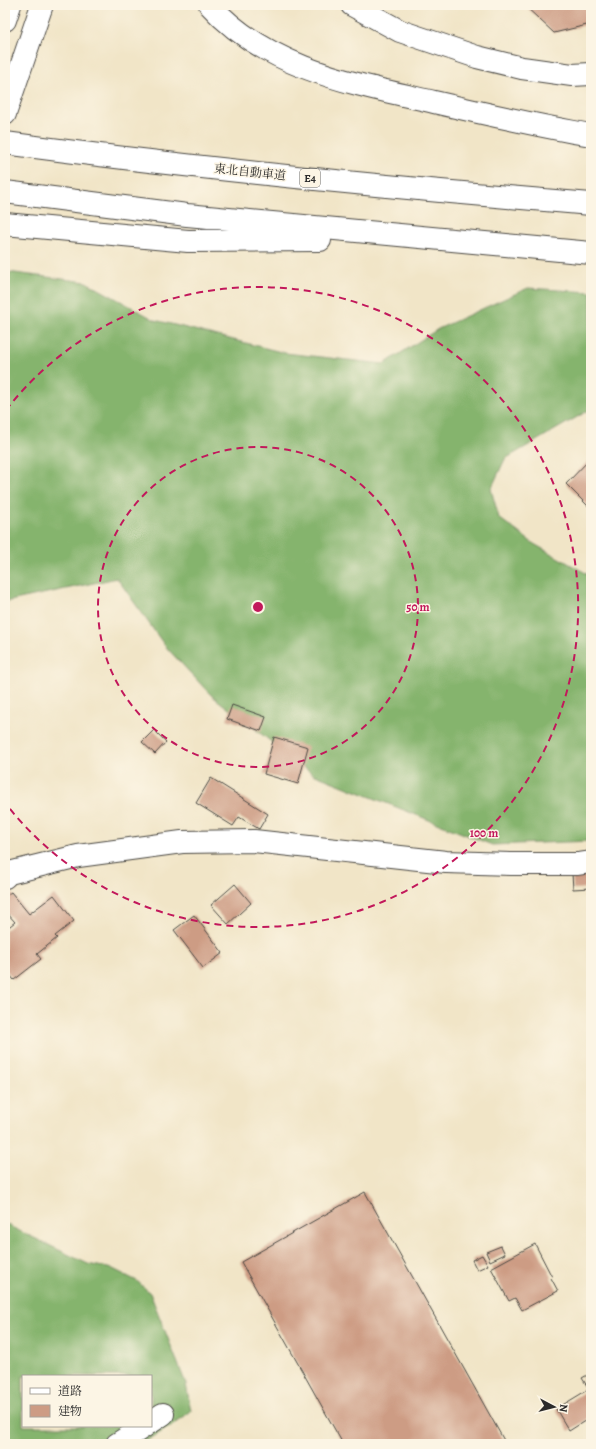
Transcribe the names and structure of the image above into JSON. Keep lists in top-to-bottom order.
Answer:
{
  "streets": {
    "main road": ["東北自動車道", "E4"]
  },
  "legend": ["道路", "建物"],
  "north": "right",
  "rings": ["50 m", "100 m"]
}
